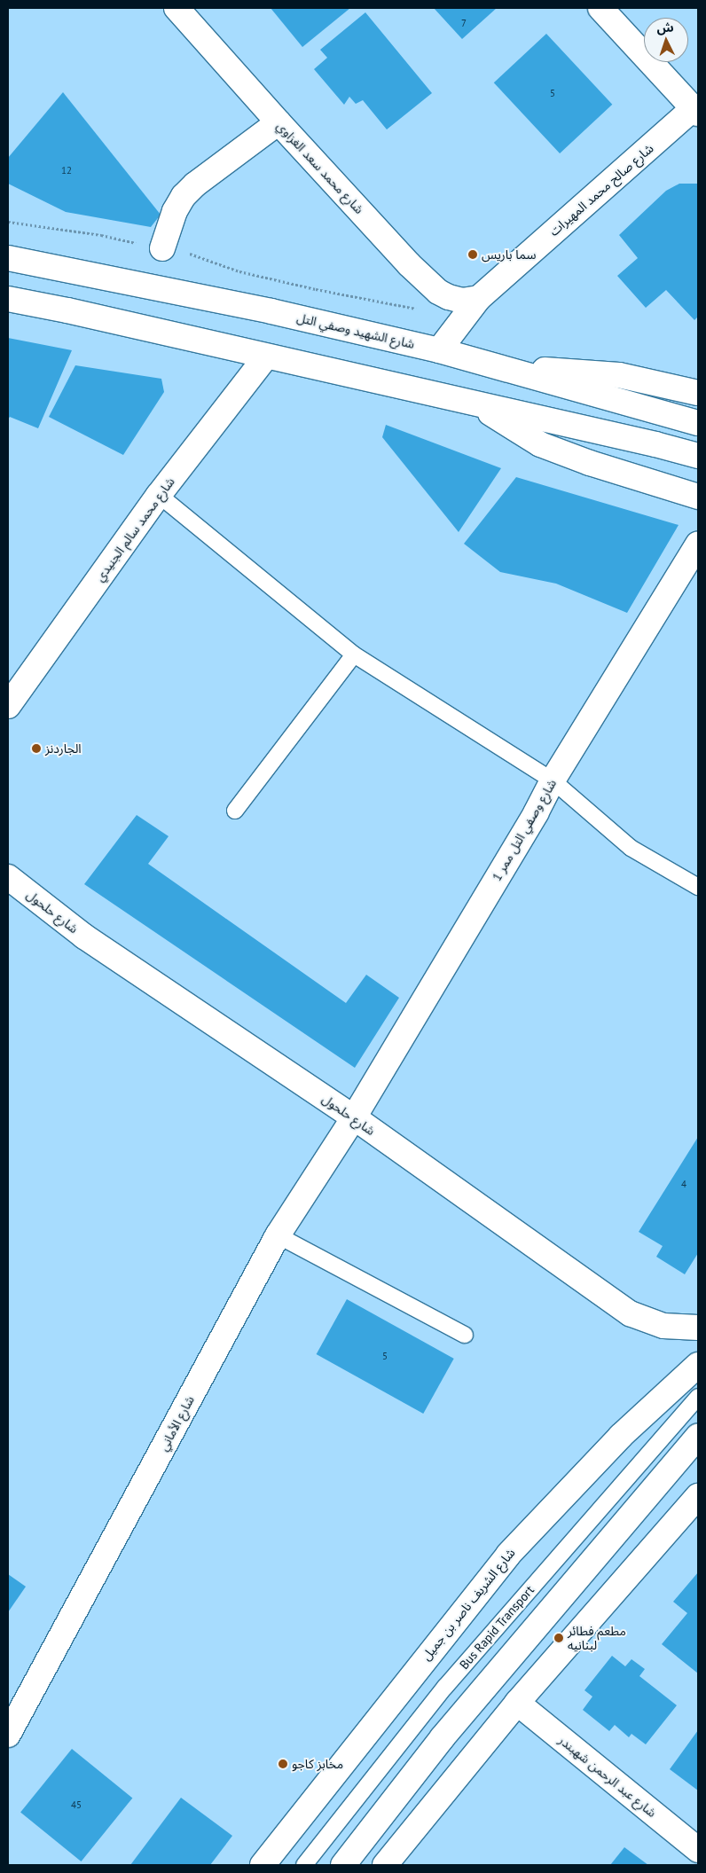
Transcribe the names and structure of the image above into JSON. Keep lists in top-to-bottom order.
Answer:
{
  "streets": {
    "main road": [
      "شارع محمد سعد الغزاوي",
      "شارع صالح محمد المهيرات",
      "شارع الشهيد وصفي التل",
      "شارع محمد سالم الجنيدي",
      "شارع وصفي التل ممر 1",
      "شارع حلحول",
      "شارع الأماني",
      "شارع الشريف ناصر بن جميل",
      "شارع عبد الرحمن شهبندر"
    ],
    "lane": ["Bus Rapid Transport"]
  },
  "crossings": [
    ["شارع محمد سعد الغزاوي", "شارع صالح محمد المهيرات"],
    ["شارع صالح محمد المهيرات", "شارع الشهيد وصفي التل"],
    ["شارع وصفي التل ممر 1", "شارع حلحول"],
    ["شارع وصفي التل ممر 1", "شارع الأماني"],
    ["شارع حلحول", "شارع الأماني"]
  ],
  "places": [
    "سما باريس",
    "الجاردنز",
    "مطعم فطائر لبنانيه",
    "مخابز كاجو"
  ],
  "house_numbers": [
    "7",
    "5",
    "12",
    "4",
    "5",
    "45"
  ],
  "north": "top"
}
